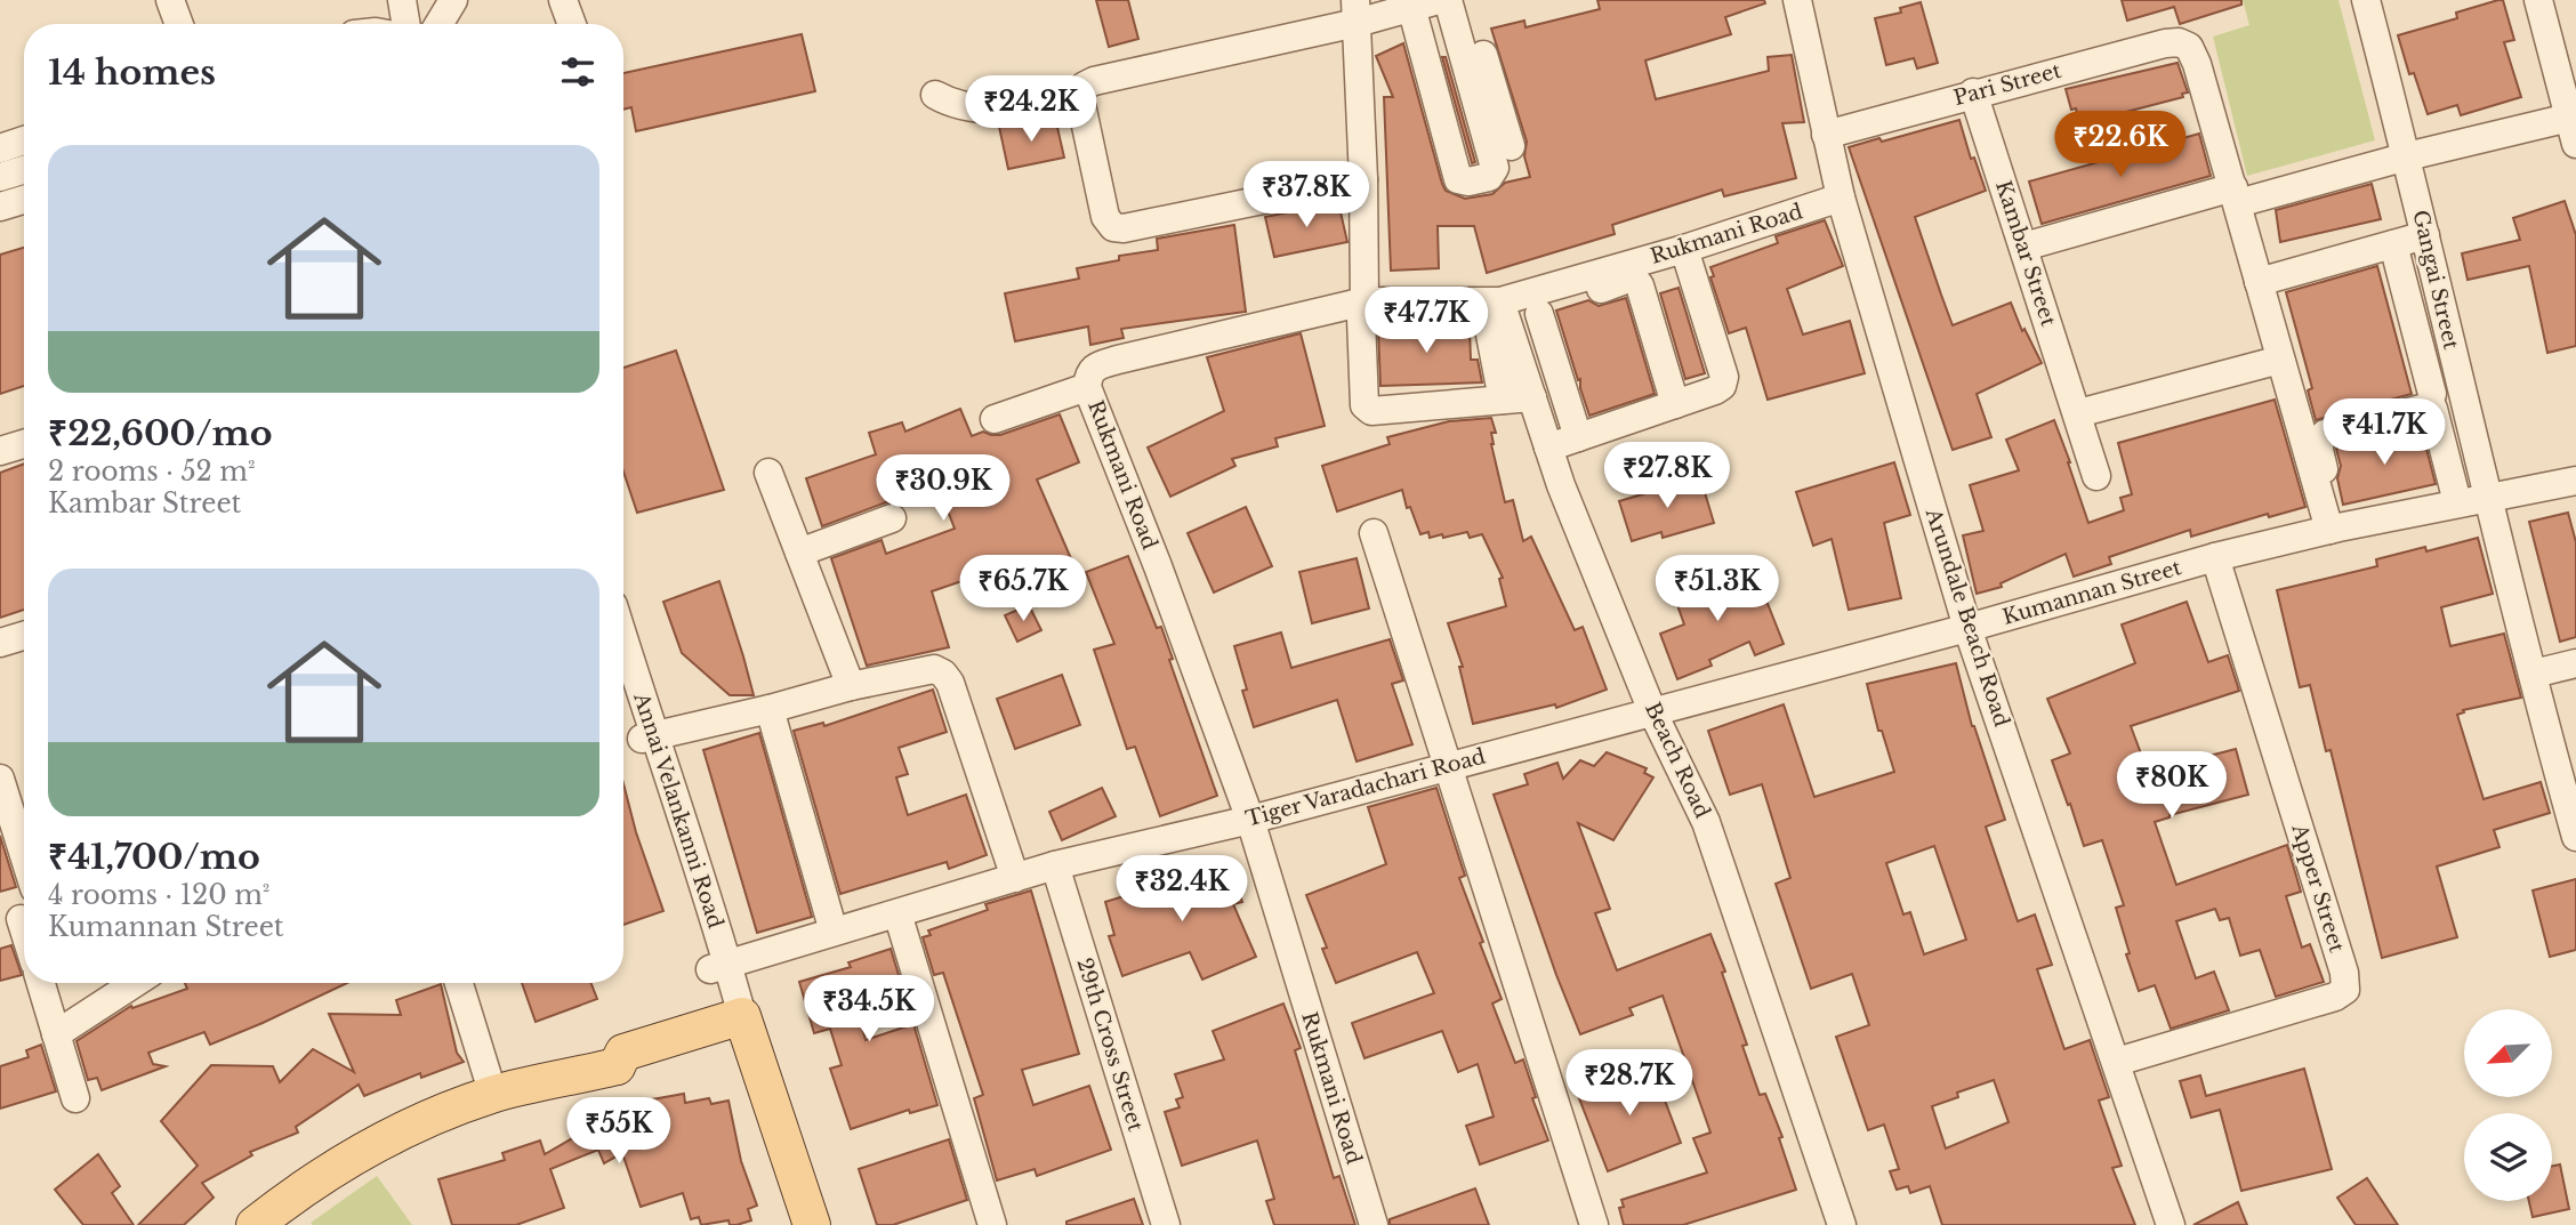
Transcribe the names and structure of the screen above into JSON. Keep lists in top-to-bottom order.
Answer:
{
  "streets": {
    "street": [
      "Pari Street",
      "Rukmani Road",
      "Kambar Street",
      "Gangai Street",
      "Kumannan Street",
      "Arundale Beach Road",
      "Beach Road",
      "Tiger Varadachari Road",
      "Annai Velankanni Road",
      "Apper Street",
      "29th Cross Street"
    ]
  },
  "crossings": [
    ["Pari Street", "Kambar Street"],
    ["Pari Street", "Arundale Beach Road"],
    ["Rukmani Road", "Arundale Beach Road"],
    ["Rukmani Road", "Beach Road"],
    ["Rukmani Road", "Tiger Varadachari Road"],
    ["Gangai Street", "Kumannan Street"],
    ["Kumannan Street", "Arundale Beach Road"],
    ["Kumannan Street", "Beach Road"],
    ["Kumannan Street", "Tiger Varadachari Road"],
    ["Kumannan Street", "Apper Street"],
    ["Arundale Beach Road", "Apper Street"],
    ["Beach Road", "Tiger Varadachari Road"],
    ["Tiger Varadachari Road", "Annai Velankanni Road"],
    ["Tiger Varadachari Road", "29th Cross Street"]
  ],
  "north": "bottom left",
  "page": {
    "heading": "14 homes",
    "price": [
      "₹24.2K",
      "₹22.6K",
      "₹37.8K",
      "₹47.7K",
      "₹41.7K",
      "₹27.8K",
      "₹30.9K",
      "₹65.7K",
      "₹51.3K",
      "₹80K",
      "₹32.4K",
      "₹34.5K",
      "₹28.7K",
      "₹55K"
    ],
    "list": [
      {
        "name": "₹22,600/mo",
        "note": "2 rooms · 52 m² · Kambar Street"
      },
      {
        "name": "₹41,700/mo",
        "note": "4 rooms · 120 m² · Kumannan Street"
      }
    ]
  }
}
